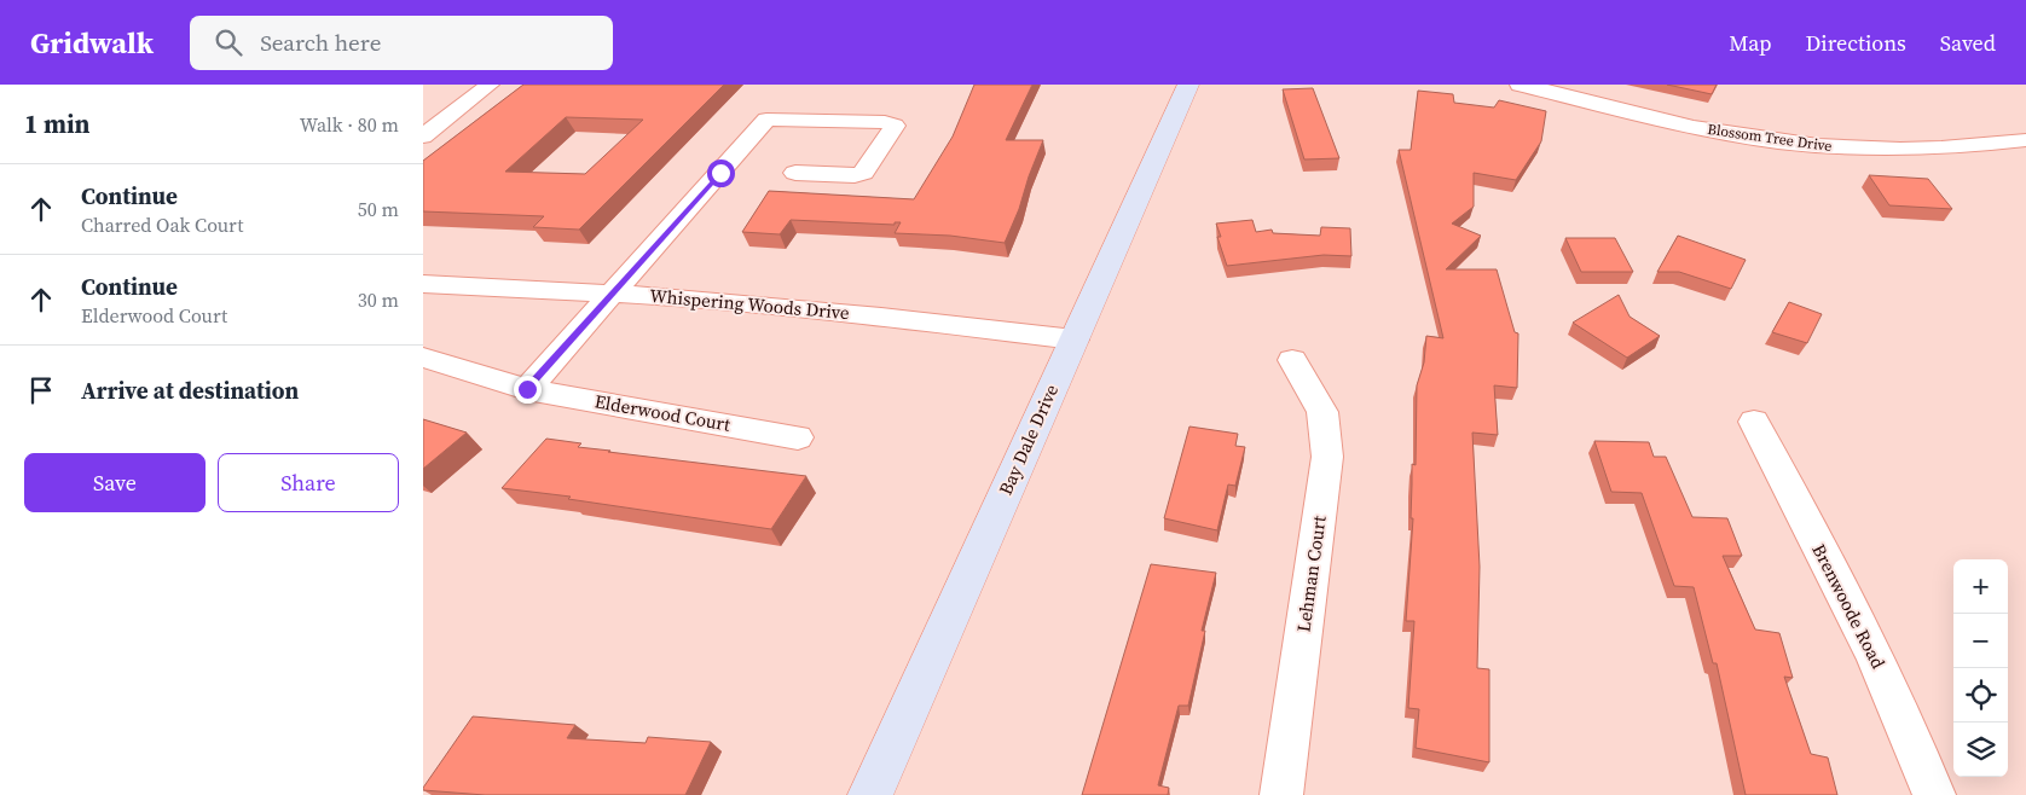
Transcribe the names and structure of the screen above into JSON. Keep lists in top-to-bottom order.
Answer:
{
  "streets": {
    "street": [
      "Blossom Tree Drive",
      "Whispering Woods Drive",
      "Elderwood Court",
      "Bay Dale Drive",
      "Lehman Court",
      "Brenwoode Road"
    ]
  },
  "crossings": [
    ["Whispering Woods Drive", "Bay Dale Drive"]
  ],
  "page": {
    "header": "Gridwalk",
    "search": "Search here",
    "nav": ["Map", "Directions", "Saved"],
    "heading": ["1 min", "Walk · 80 m"],
    "list": [
      ["Continue", "Charred Oak Court", "50 m"],
      ["Continue", "Elderwood Court", "30 m"],
      "Arrive at destination"
    ],
    "buttons": ["Save", "Share"],
    "map_buttons": ["+", "−"]
  }
}
